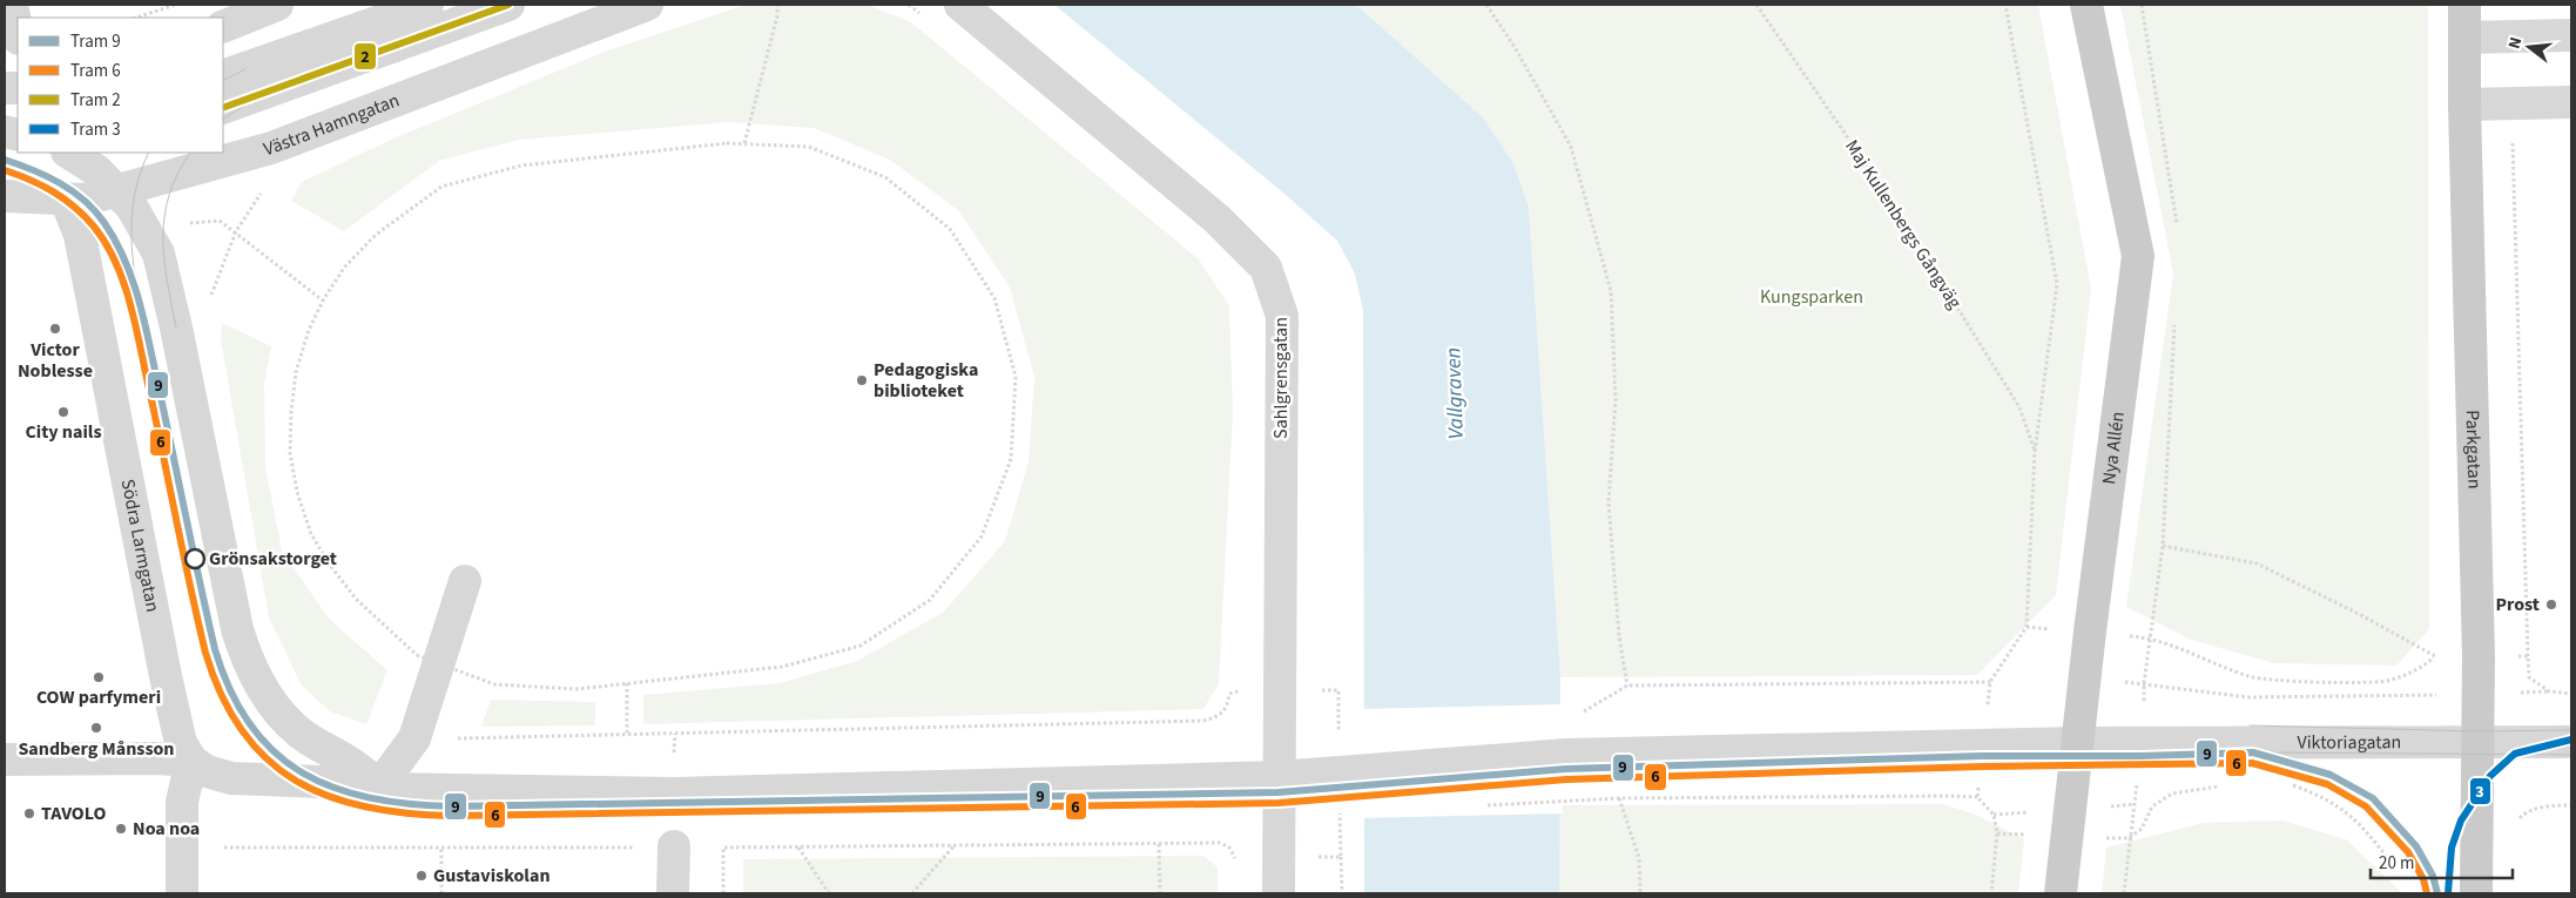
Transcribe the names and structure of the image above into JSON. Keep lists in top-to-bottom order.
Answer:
{
  "streets": {
    "main road": ["Nya Allén", "Parkgatan"],
    "street": [
      "Västra Hamngatan",
      "Sahlgrensgatan",
      "Södra Larmgatan",
      "Viktoriagatan"
    ],
    "path": ["Maj Kullenbergs Gångväg"]
  },
  "crossings": [
    ["Västra Hamngatan", "Södra Larmgatan"],
    ["Sahlgrensgatan", "Viktoriagatan"],
    ["Nya Allén", "Viktoriagatan"],
    ["Parkgatan", "Viktoriagatan"],
    ["Södra Larmgatan", "Viktoriagatan"]
  ],
  "water": ["Vallgraven"],
  "parks": ["Kungsparken"],
  "places": [
    "Victor Noblesse",
    "Pedagogiska biblioteket",
    "City nails",
    "Grönsakstorget",
    "Prost",
    "COW parfymeri",
    "Sandberg Månsson",
    "TAVOLO",
    "Noa noa",
    "Gustaviskolan"
  ],
  "lines": [
    "tram line 2",
    "tram line 9",
    "tram line 6",
    "tram line 3"
  ],
  "legend": [
    "Tram 9",
    "Tram 6",
    "Tram 2",
    "Tram 3"
  ],
  "scale_bar": "20 m",
  "north": "left"
}
